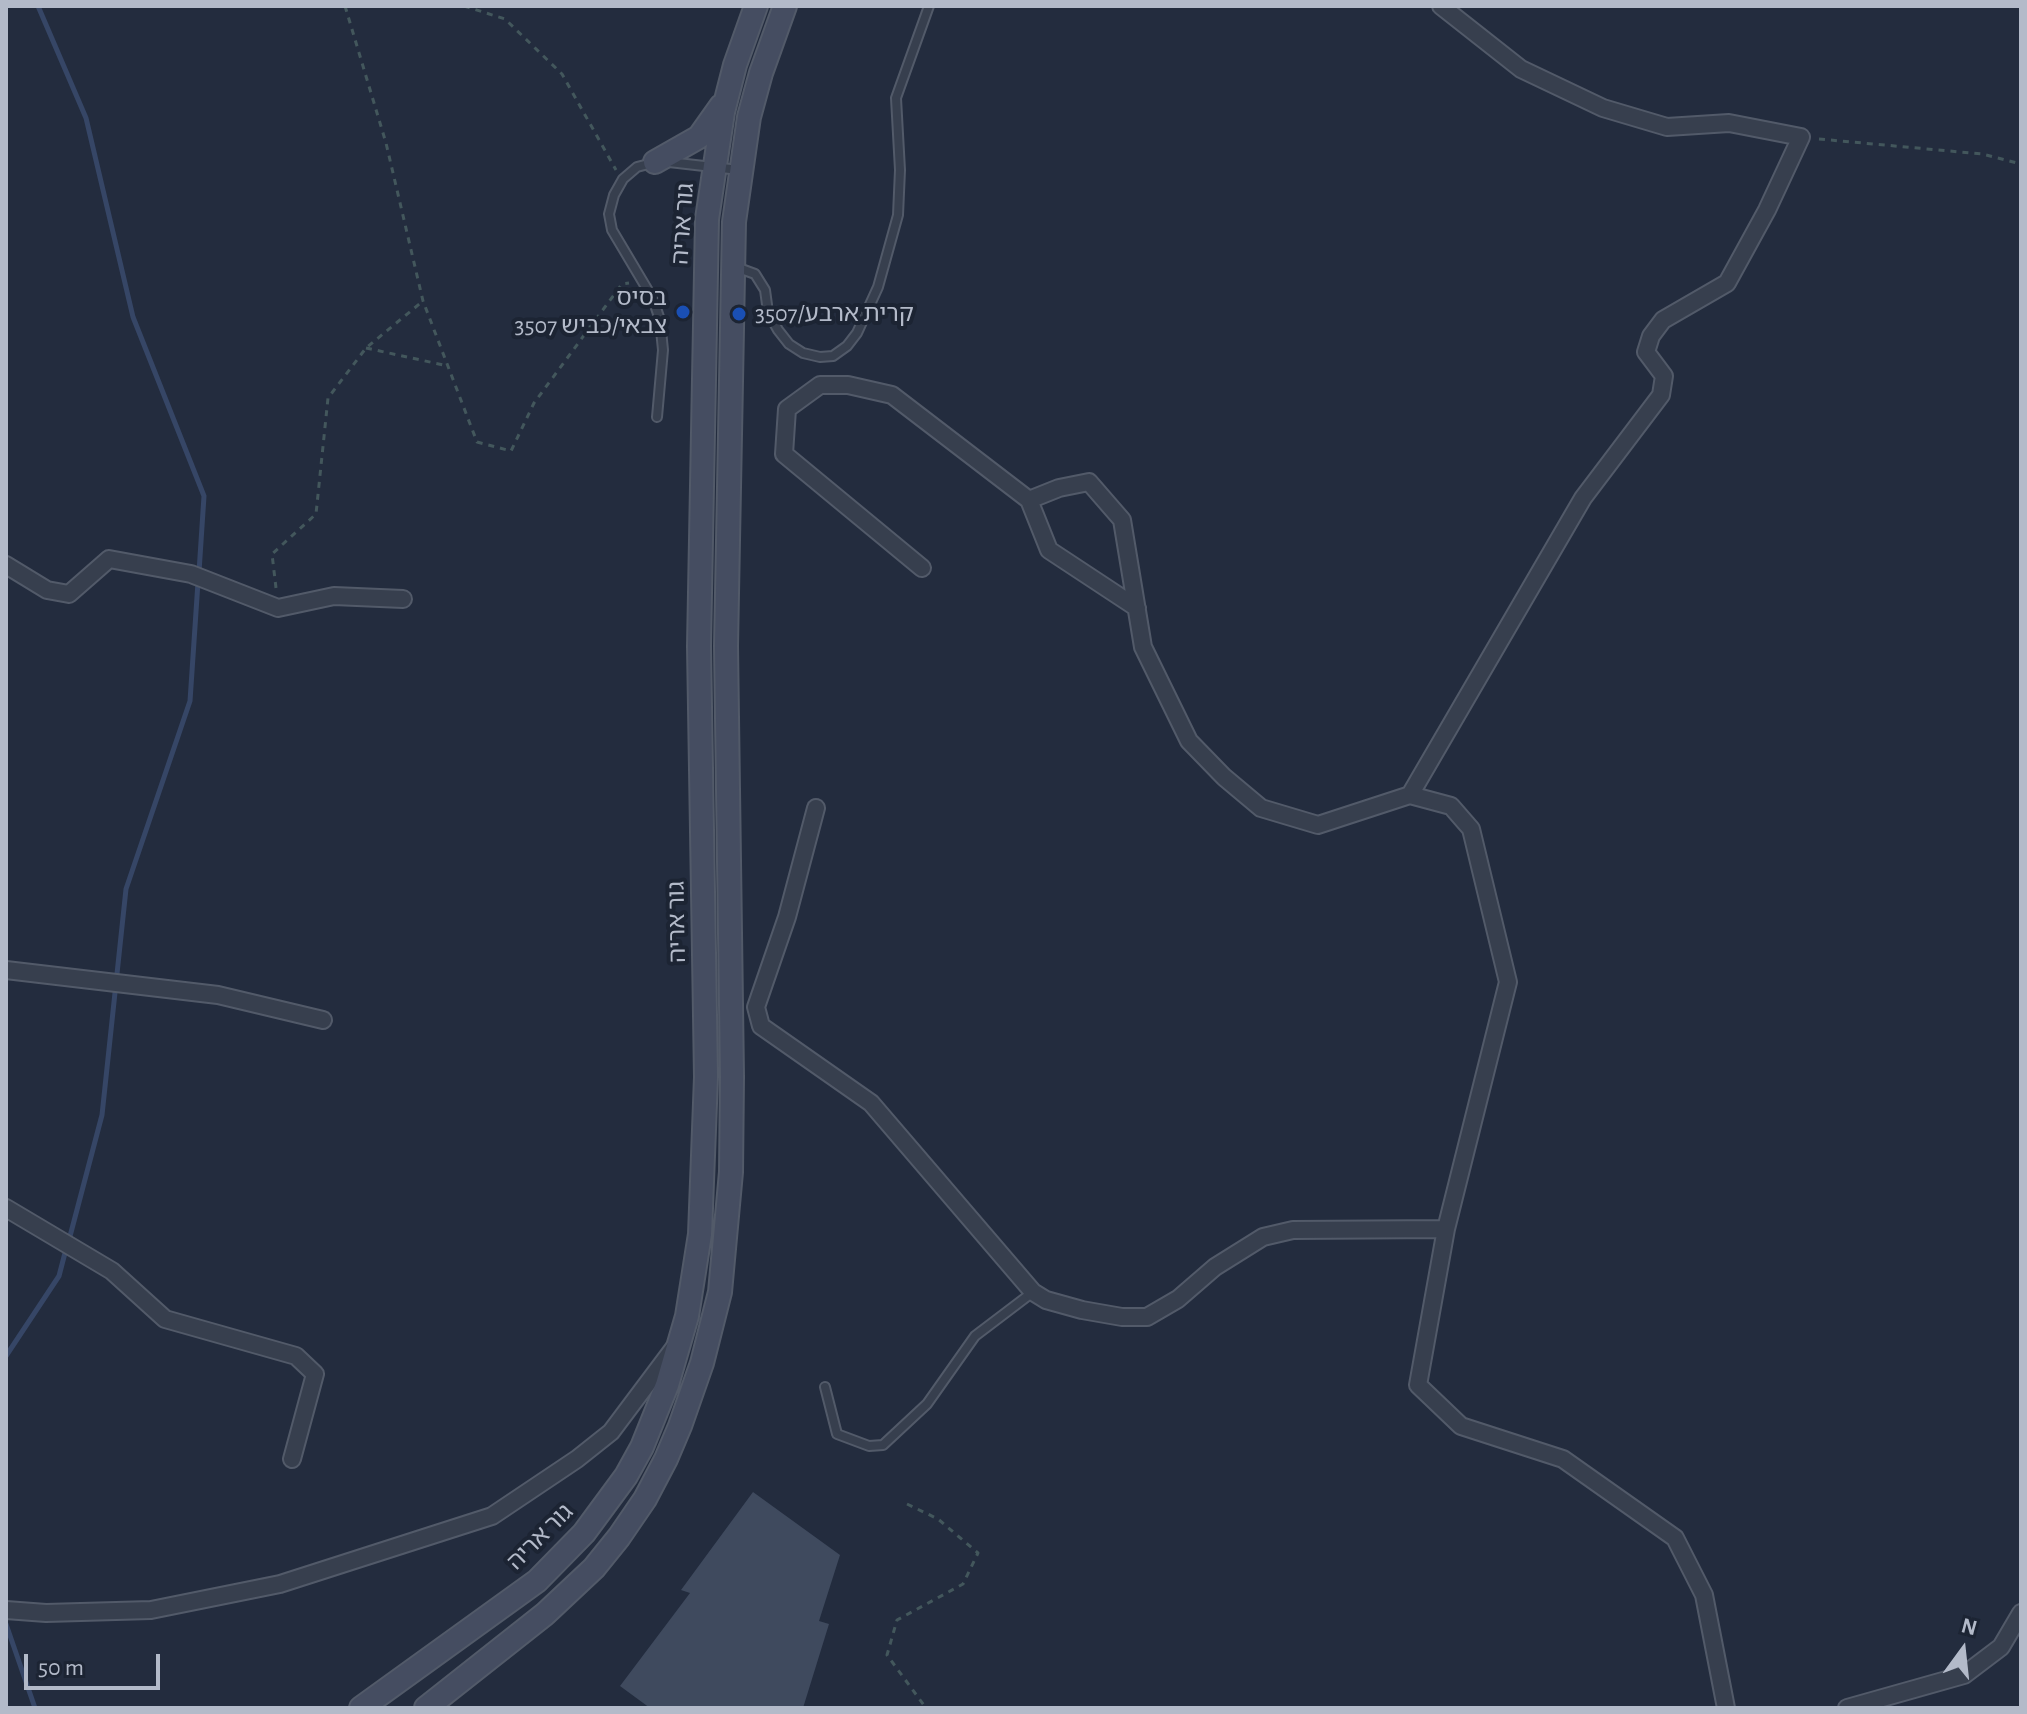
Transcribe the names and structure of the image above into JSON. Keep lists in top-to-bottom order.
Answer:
{
  "streets": {
    "main road": ["גור אריה"]
  },
  "places": ["בסיס צבאי/כביש 3507", "קרית ארבע/3507"],
  "scale_bar": "50 m",
  "north": "top"
}
